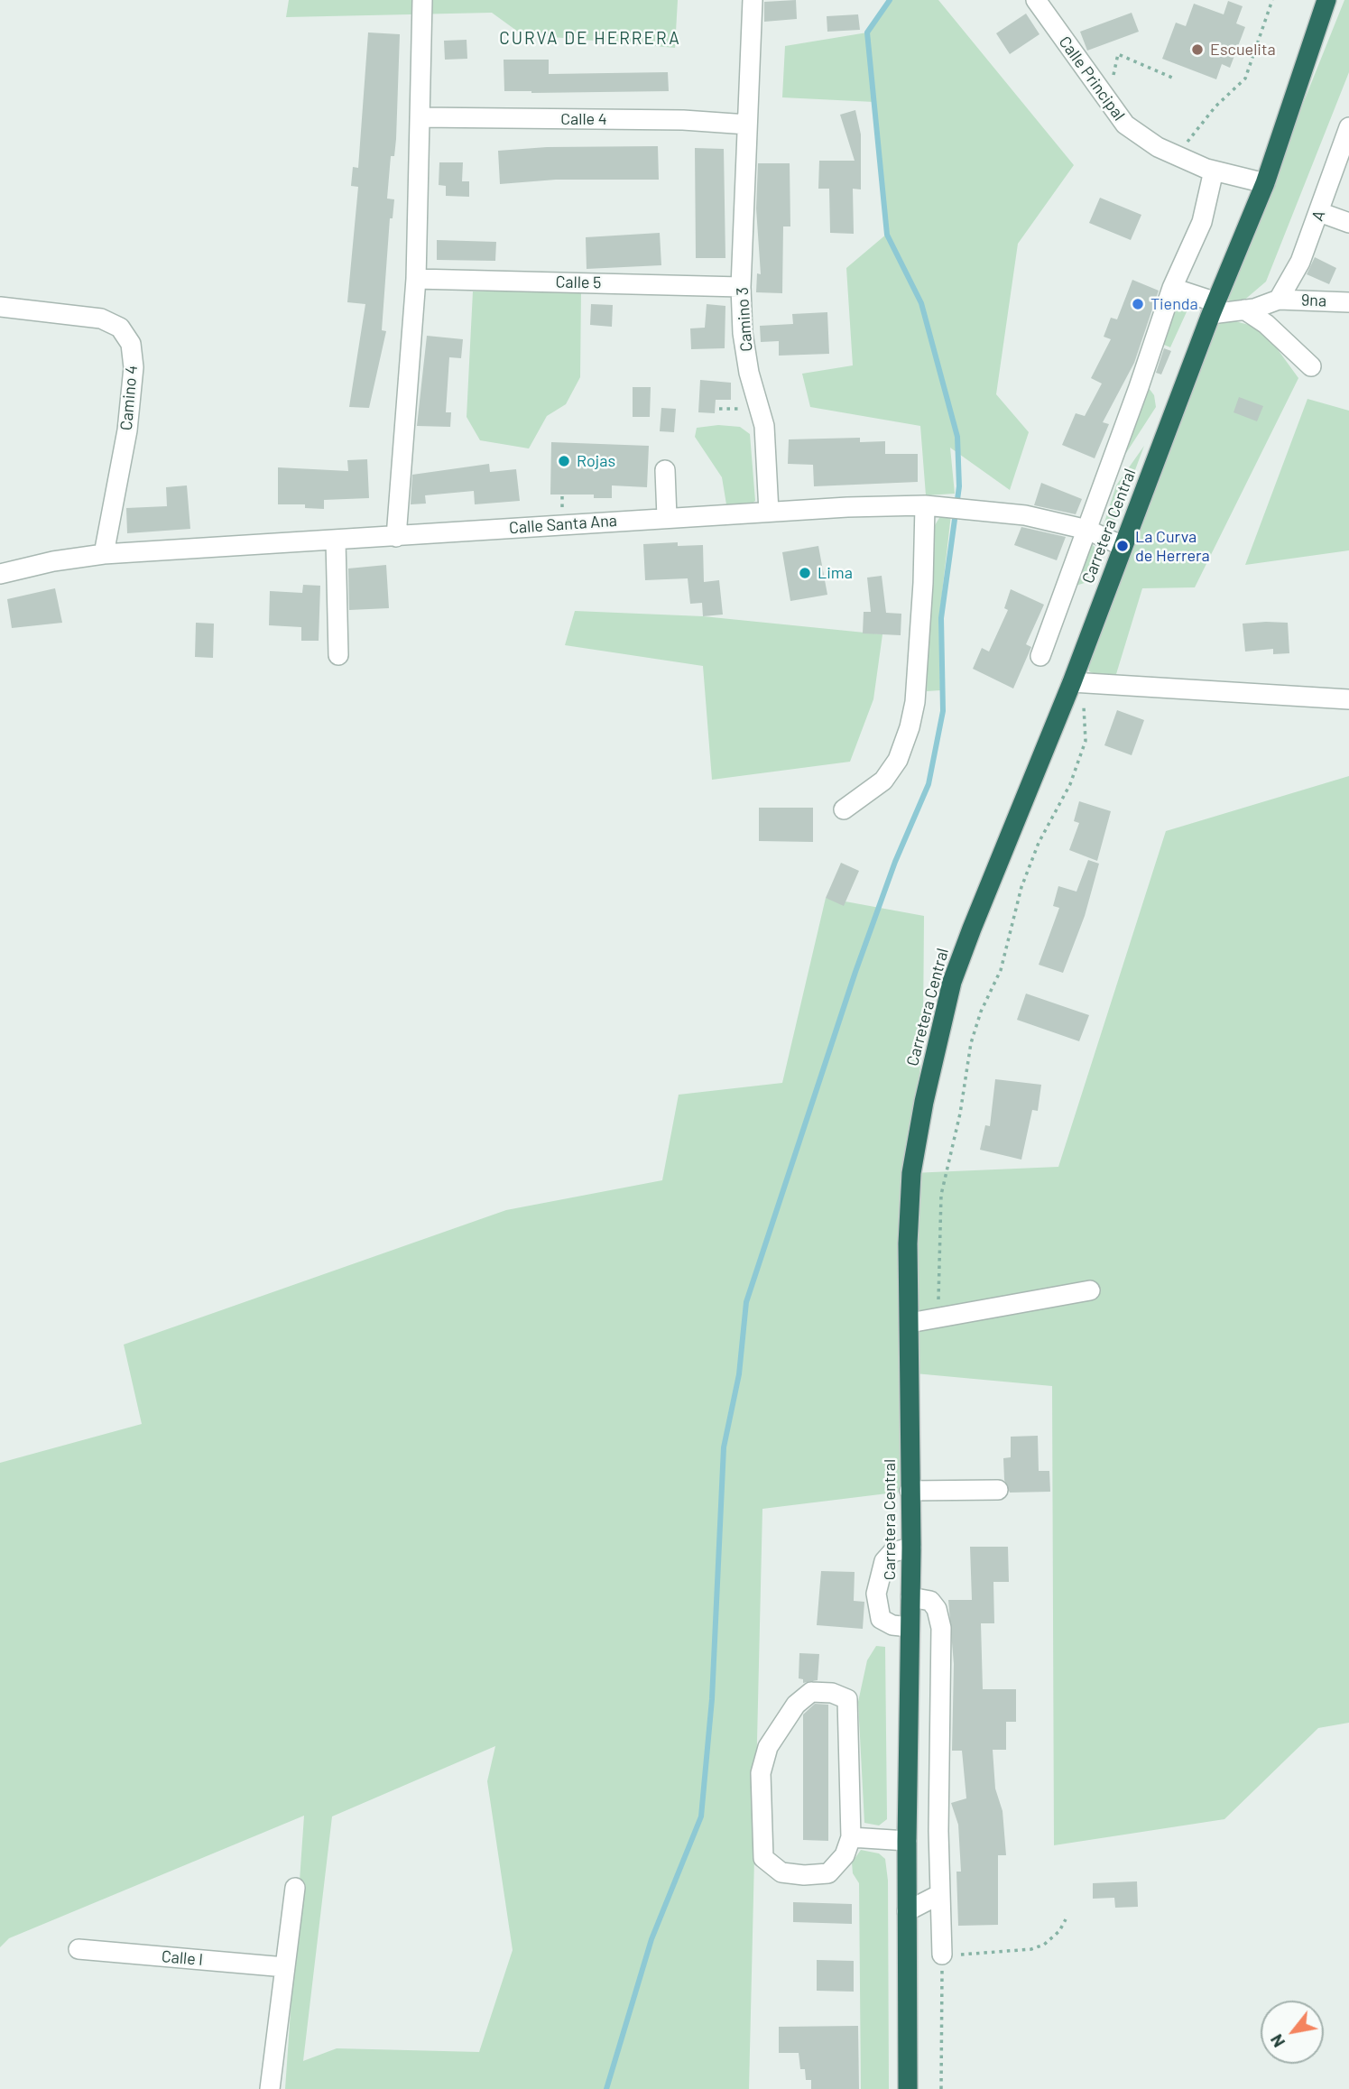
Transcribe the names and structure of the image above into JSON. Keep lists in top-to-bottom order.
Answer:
{
  "streets": {
    "highway": ["Carretera Central"],
    "street": [
      "Calle Principal",
      "Calle 4",
      "A",
      "Calle 5",
      "9na",
      "Camino 3",
      "Camino 4",
      "Calle Santa Ana",
      "Calle I"
    ]
  },
  "crossings": [
    ["Calle Principal", "Carretera Central"],
    ["Calle 4", "Camino 3"],
    ["A", "9na"],
    ["Calle 5", "Camino 3"],
    ["9na", "Carretera Central"],
    ["Camino 3", "Calle Santa Ana"],
    ["Camino 4", "Calle Santa Ana"],
    ["Calle Santa Ana", "Carretera Central"]
  ],
  "districts": ["CURVA DE HERRERA"],
  "places": [
    "Escuelita",
    "Tienda",
    "Rojas",
    "La Curva de Herrera",
    "Lima"
  ],
  "north": "bottom left"
}
